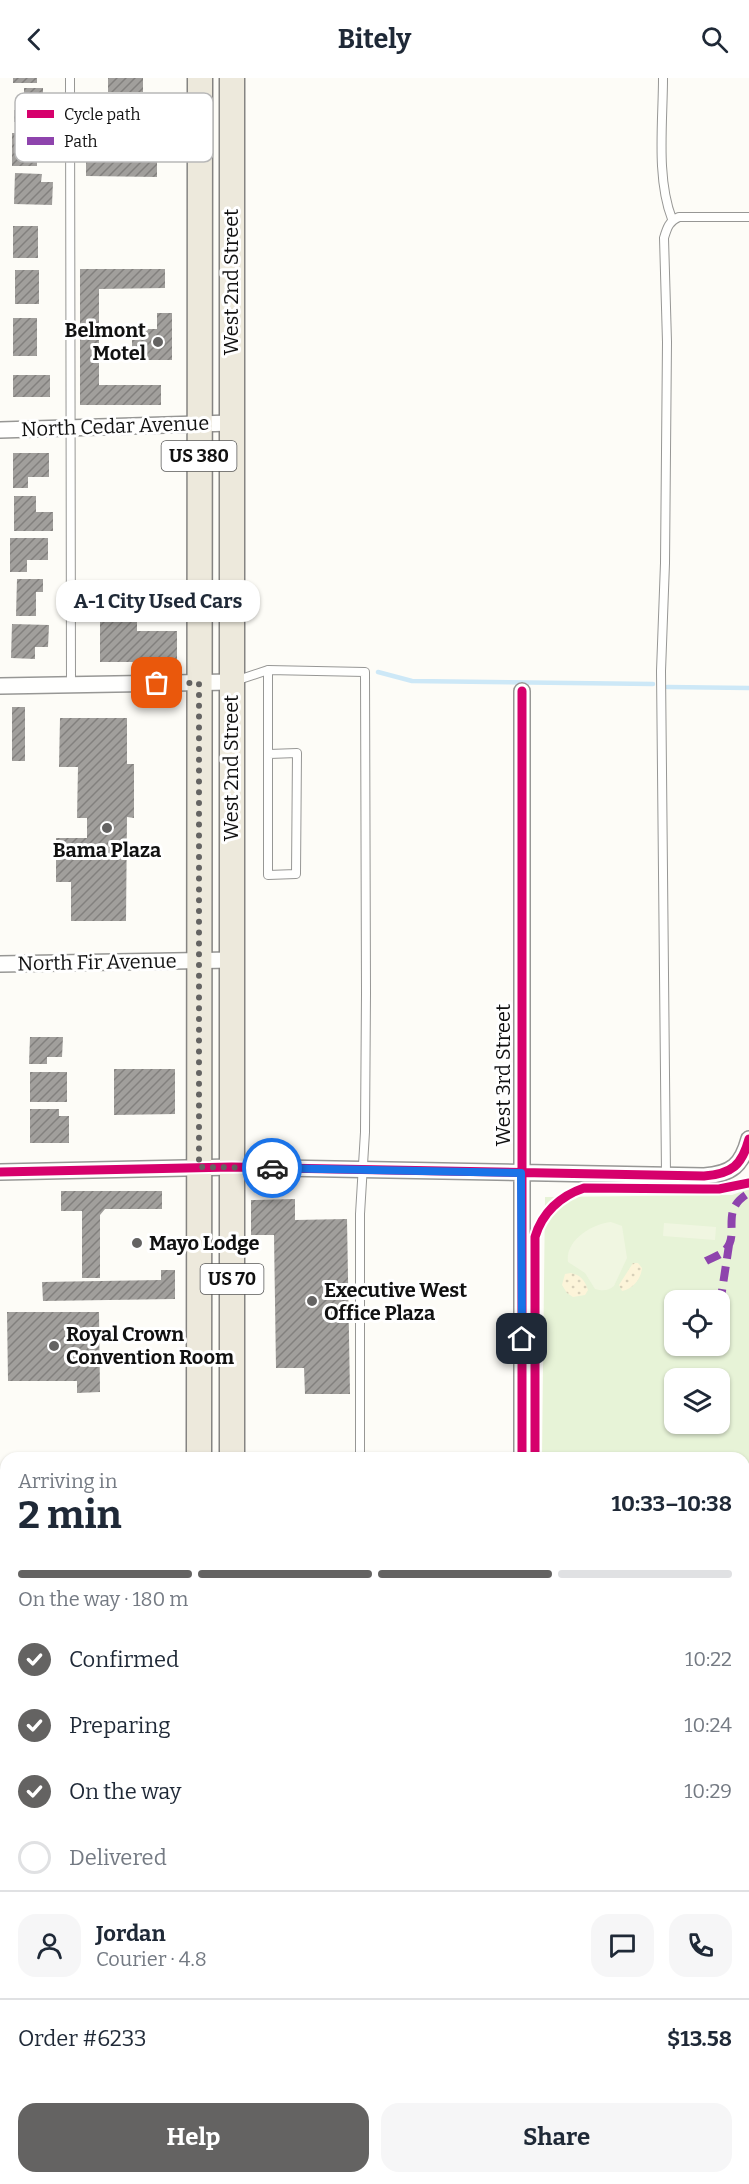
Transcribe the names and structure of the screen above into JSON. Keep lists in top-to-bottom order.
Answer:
{
  "streets": {
    "main road": ["West 2nd Street", "US 380", "US 70"],
    "street": ["North Cedar Avenue", "North Fir Avenue", "West 3rd Street"]
  },
  "crossings": [
    ["West 2nd Street", "North Cedar Avenue"],
    ["West 2nd Street", "North Fir Avenue"]
  ],
  "places": [
    "Belmont Motel",
    "A-1 City Used Cars",
    "Bama Plaza",
    "Mayo Lodge",
    "Executive West Office Plaza",
    "Royal Crown Convention Room"
  ],
  "legend": ["Cycle path", "Path"],
  "page": {
    "header": "Bitely",
    "bubble": "A-1 City Used Cars",
    "heading": ["2 min", "Arriving in", "10:33–10:38"],
    "panel": [
      "Jordan",
      "Courier · 4.8",
      "Order #6233",
      "$13.58"
    ],
    "bar": "On the way · 180 m",
    "list": [
      ["Confirmed", "10:22"],
      ["Preparing", "10:24"],
      ["On the way", "10:29"],
      "Delivered"
    ],
    "buttons": ["Help", "Share"]
  }
}
